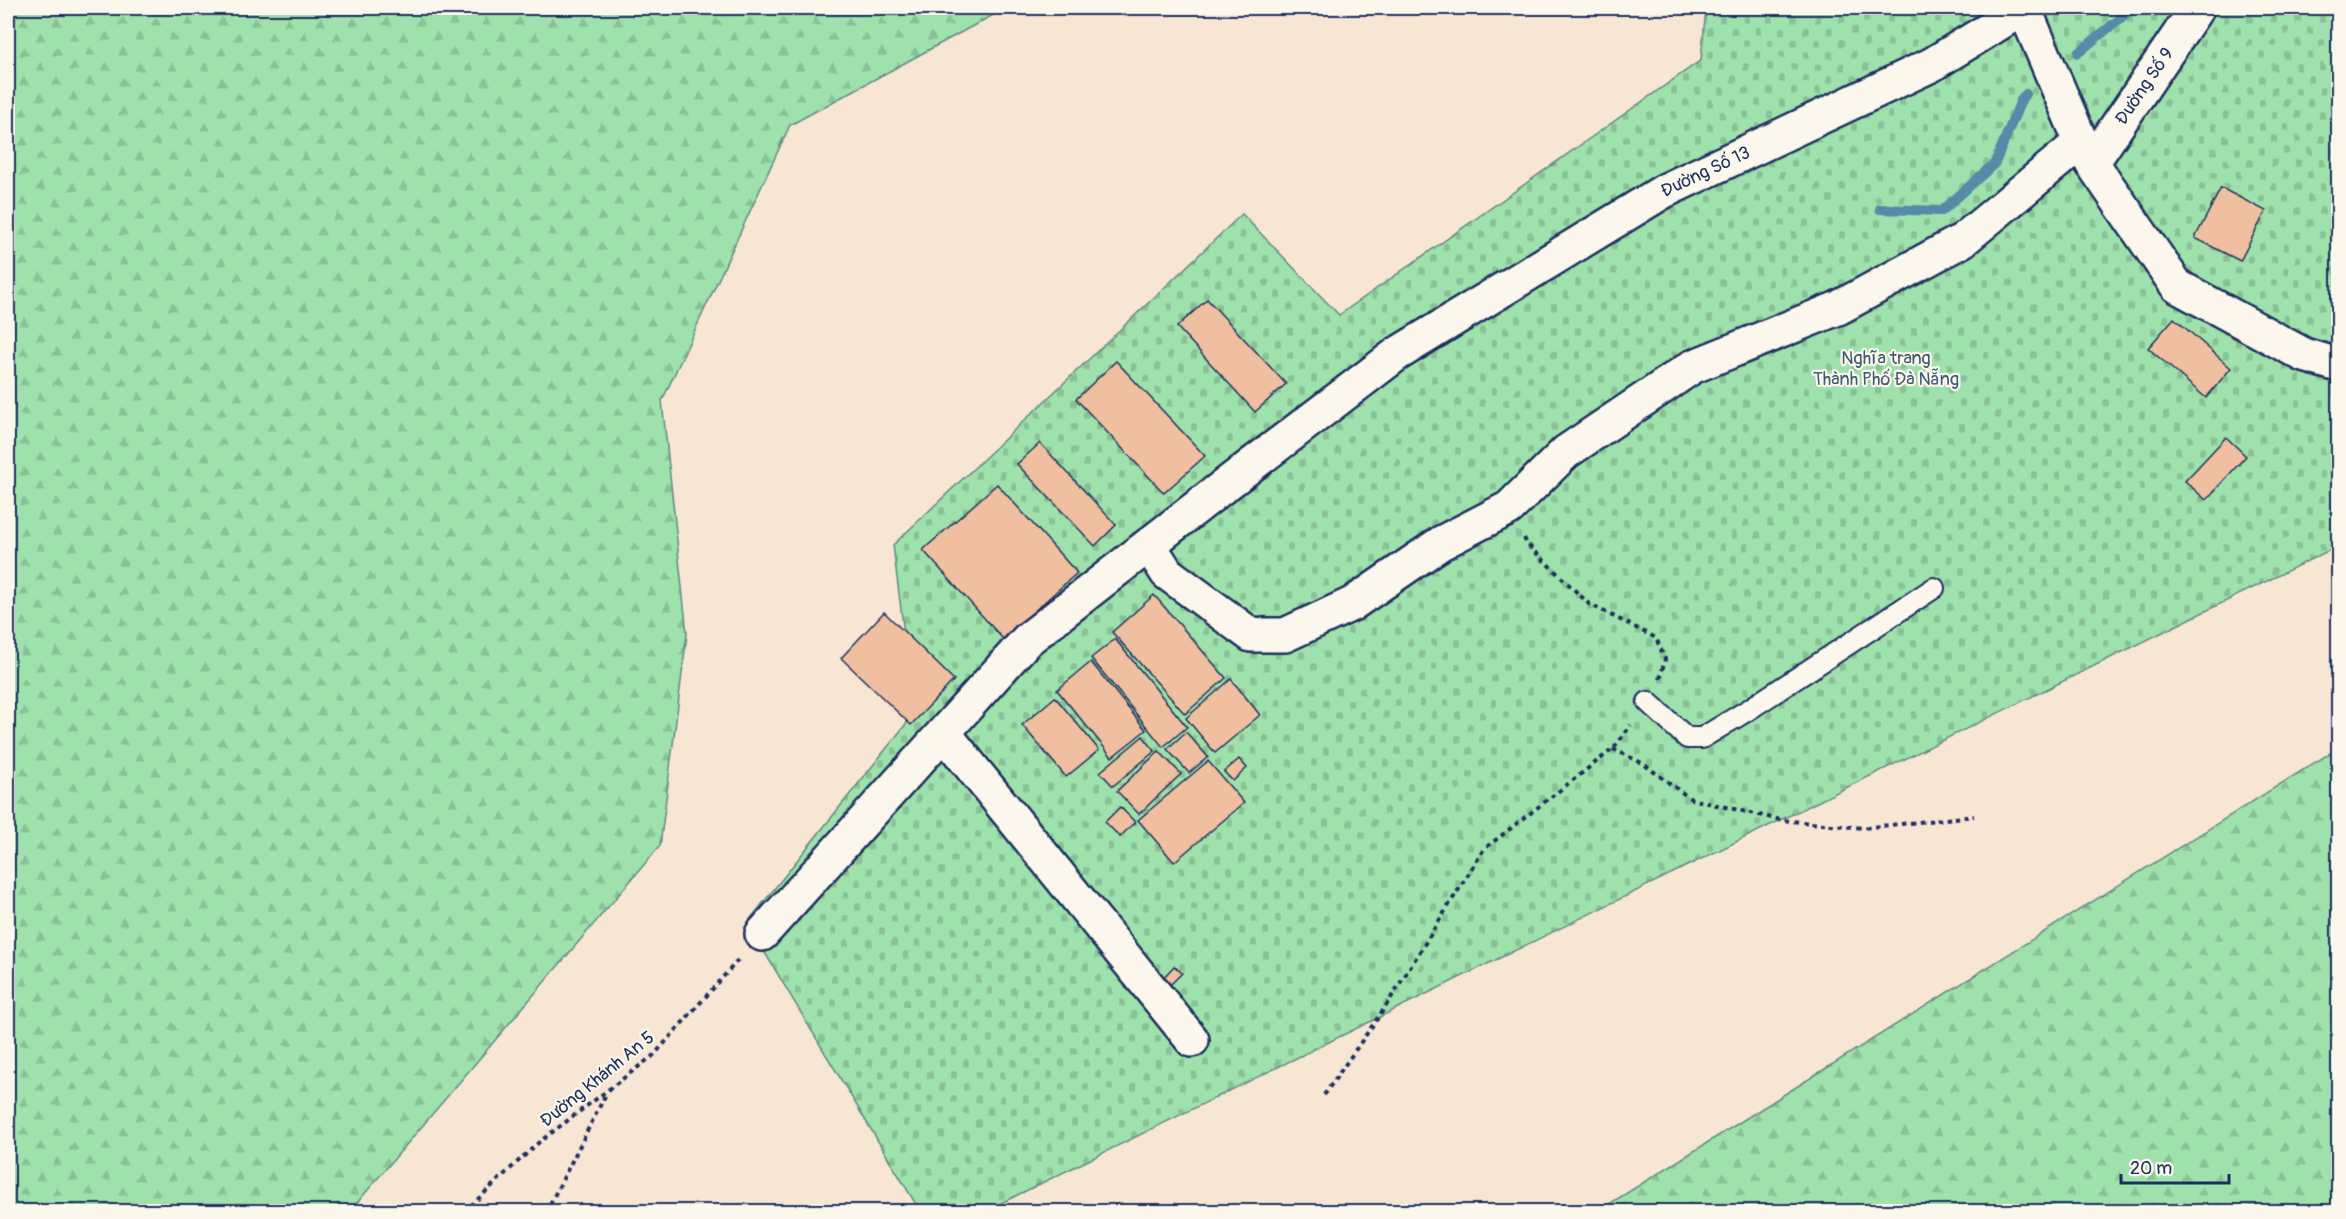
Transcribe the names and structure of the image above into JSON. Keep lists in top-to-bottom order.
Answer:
{
  "streets": {
    "street": ["Đường Số 9", "Đường Số 13"],
    "path": ["Đường Khánh An 5"]
  },
  "crossings": [
    ["Đường Số 9", "Đường Số 13"],
    ["Đường Số 13", "Đường Khánh An 5"]
  ],
  "parks": ["Nghĩa trang Thành Phố Đà Nẵng"],
  "scale_bar": "20 m"
}
